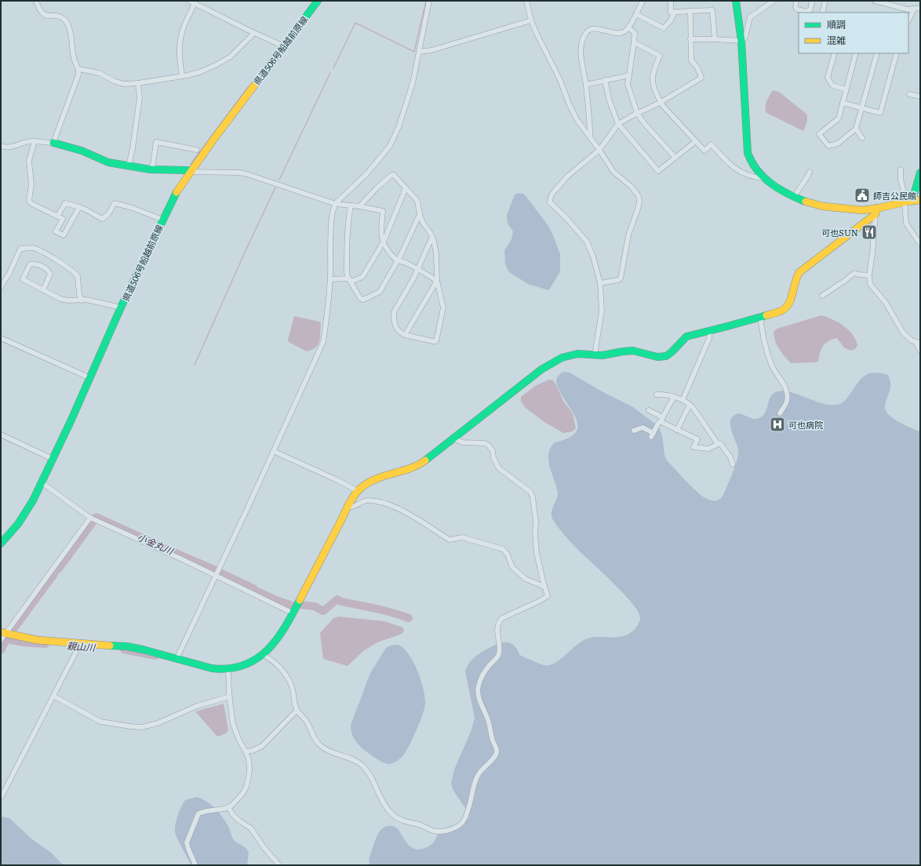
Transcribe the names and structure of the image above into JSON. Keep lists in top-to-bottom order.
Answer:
{
  "streets": {
    "street": ["県道506号船越前原線"]
  },
  "water": ["小金丸川", "親山川"],
  "places": {
    "public building": ["師吉公民館"],
    "restaurant": ["可也SUN"],
    "hospital": ["可也病院"]
  },
  "legend": ["順調", "混雑"]
}
